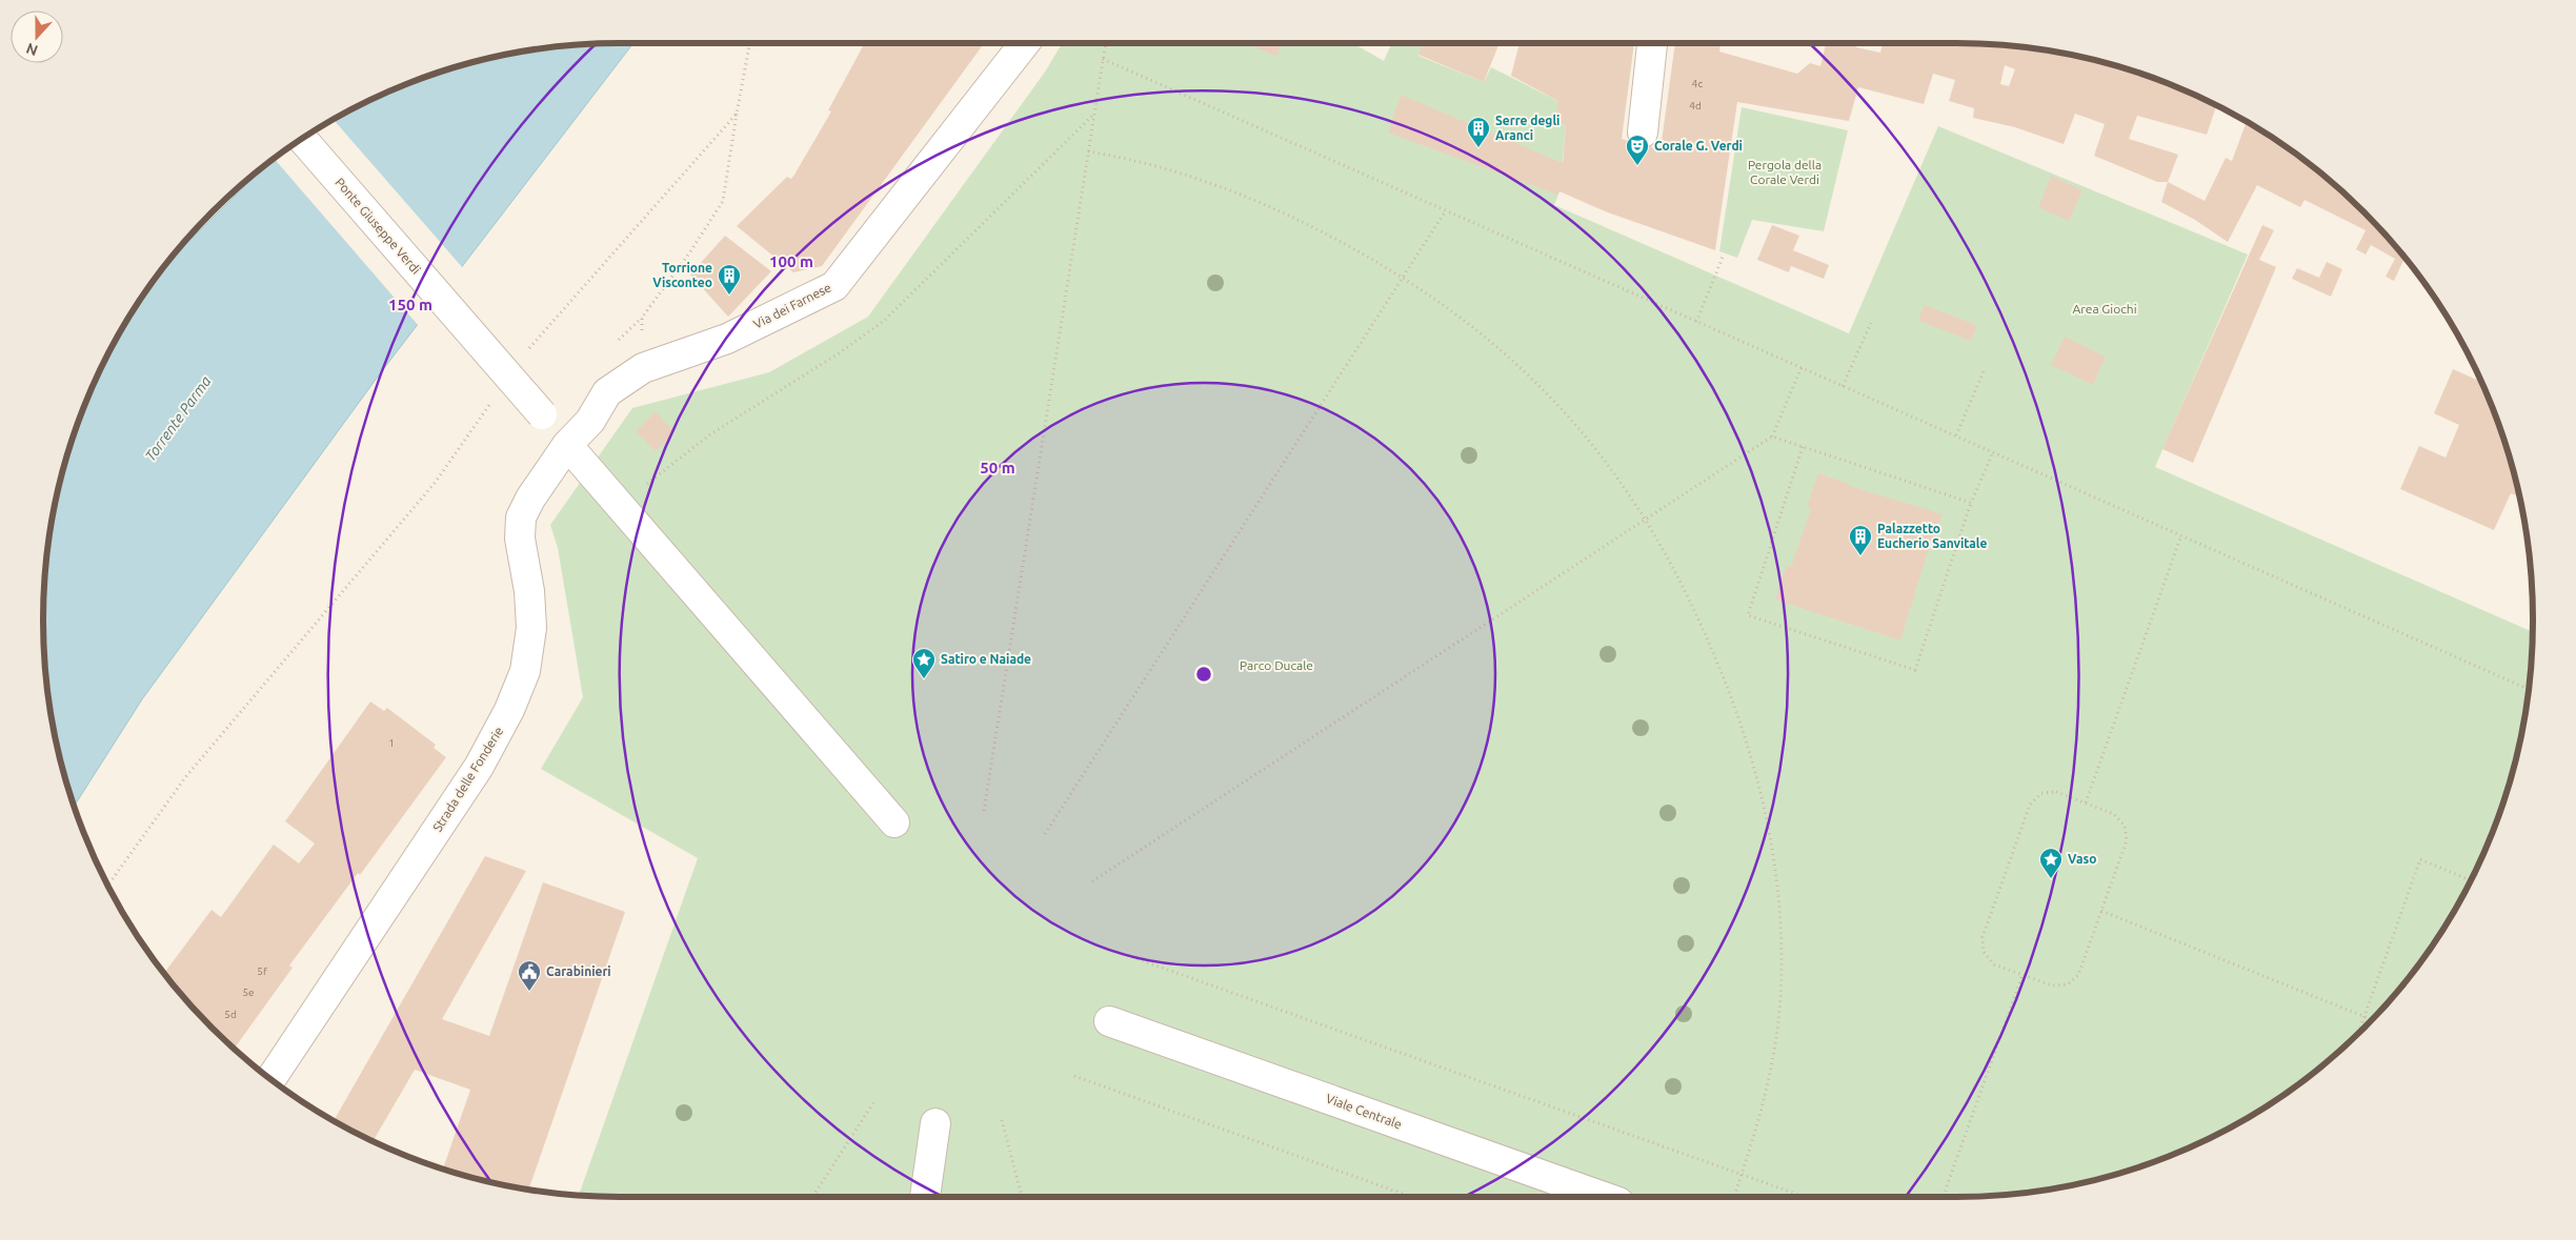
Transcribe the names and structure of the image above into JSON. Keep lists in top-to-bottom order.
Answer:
{
  "streets": {
    "street": [
      "Ponte Giuseppe Verdi",
      "Via dei Farnese",
      "Strada delle Fonderie",
      "Viale Centrale"
    ]
  },
  "crossings": [
    ["Ponte Giuseppe Verdi", "Via dei Farnese"],
    ["Ponte Giuseppe Verdi", "Strada delle Fonderie"],
    ["Via dei Farnese", "Strada delle Fonderie"]
  ],
  "water": ["Torrente Parma"],
  "parks": ["Pergola della Corale Verdi", "Area Giochi", "Parco Ducale"],
  "places": {
    "building": ["Serre degli Aranci", "Torrione Visconteo", "Palazzetto Eucherio Sanvitale"],
    "theatre": ["Corale G. Verdi"],
    "place": ["Satiro e Naiade", "Vaso"],
    "public building": ["Carabinieri"]
  },
  "house_numbers": [
    "4c",
    "4d",
    "1",
    "5f",
    "5e",
    "5d"
  ],
  "north": "bottom",
  "rings": ["100 m", "150 m", "50 m"]
}
